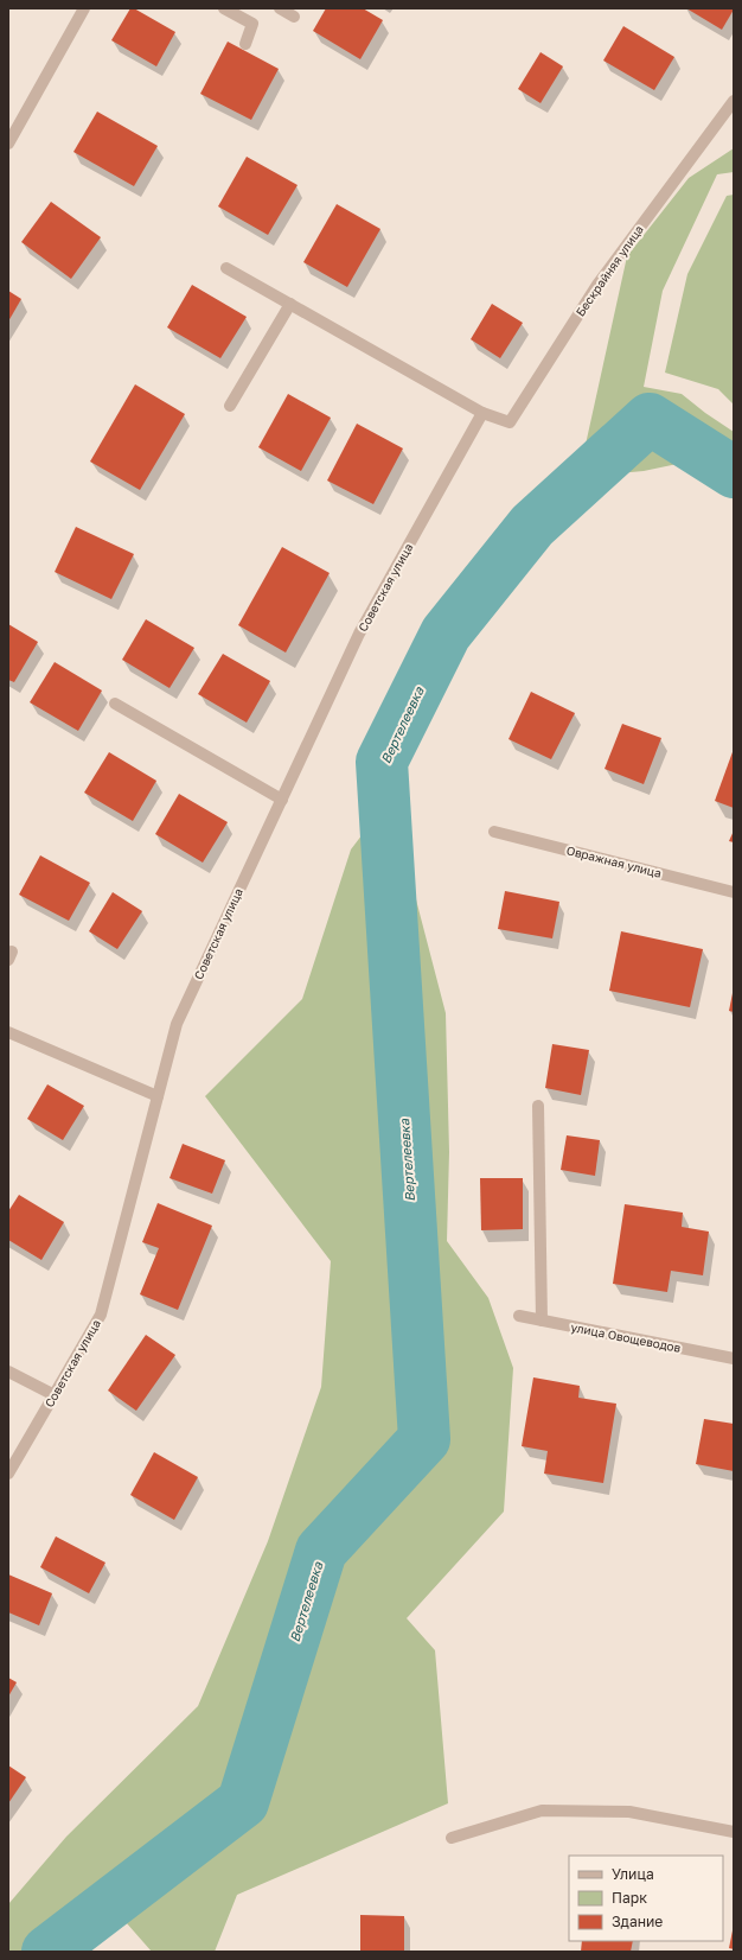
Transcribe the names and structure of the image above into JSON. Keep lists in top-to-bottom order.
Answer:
{
  "streets": {
    "street": [
      "Бескрайняя улица",
      "Советская улица",
      "Овражная улица",
      "улица Овощеводов"
    ]
  },
  "crossings": [
    ["Бескрайняя улица", "Советская улица"]
  ],
  "water": ["Вертелеевка"],
  "legend": ["Улица", "Парк", "Здание"]
}
